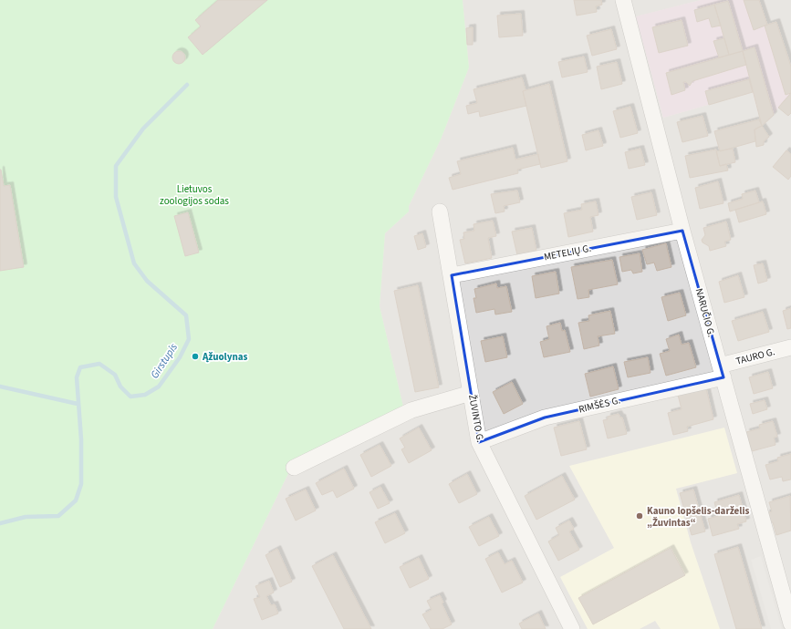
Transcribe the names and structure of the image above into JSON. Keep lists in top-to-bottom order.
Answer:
{
  "streets": {
    "street": [
      "METELIŲ G.",
      "NARUČIO G.",
      "TAURO G.",
      "RIMŠĖS G.",
      "ŽUVINTO G."
    ]
  },
  "crossings": [
    ["METELIŲ G.", "NARUČIO G."],
    ["METELIŲ G.", "ŽUVINTO G."],
    ["NARUČIO G.", "TAURO G."],
    ["NARUČIO G.", "RIMŠĖS G."],
    ["TAURO G.", "RIMŠĖS G."],
    ["RIMŠĖS G.", "ŽUVINTO G."]
  ],
  "water": ["Girstupis"],
  "parks": ["Lietuvos zoologijos sodas"],
  "places": ["Ąžuolynas", "Kauno lopšelis-darželis „Žuvintas“"]
}
